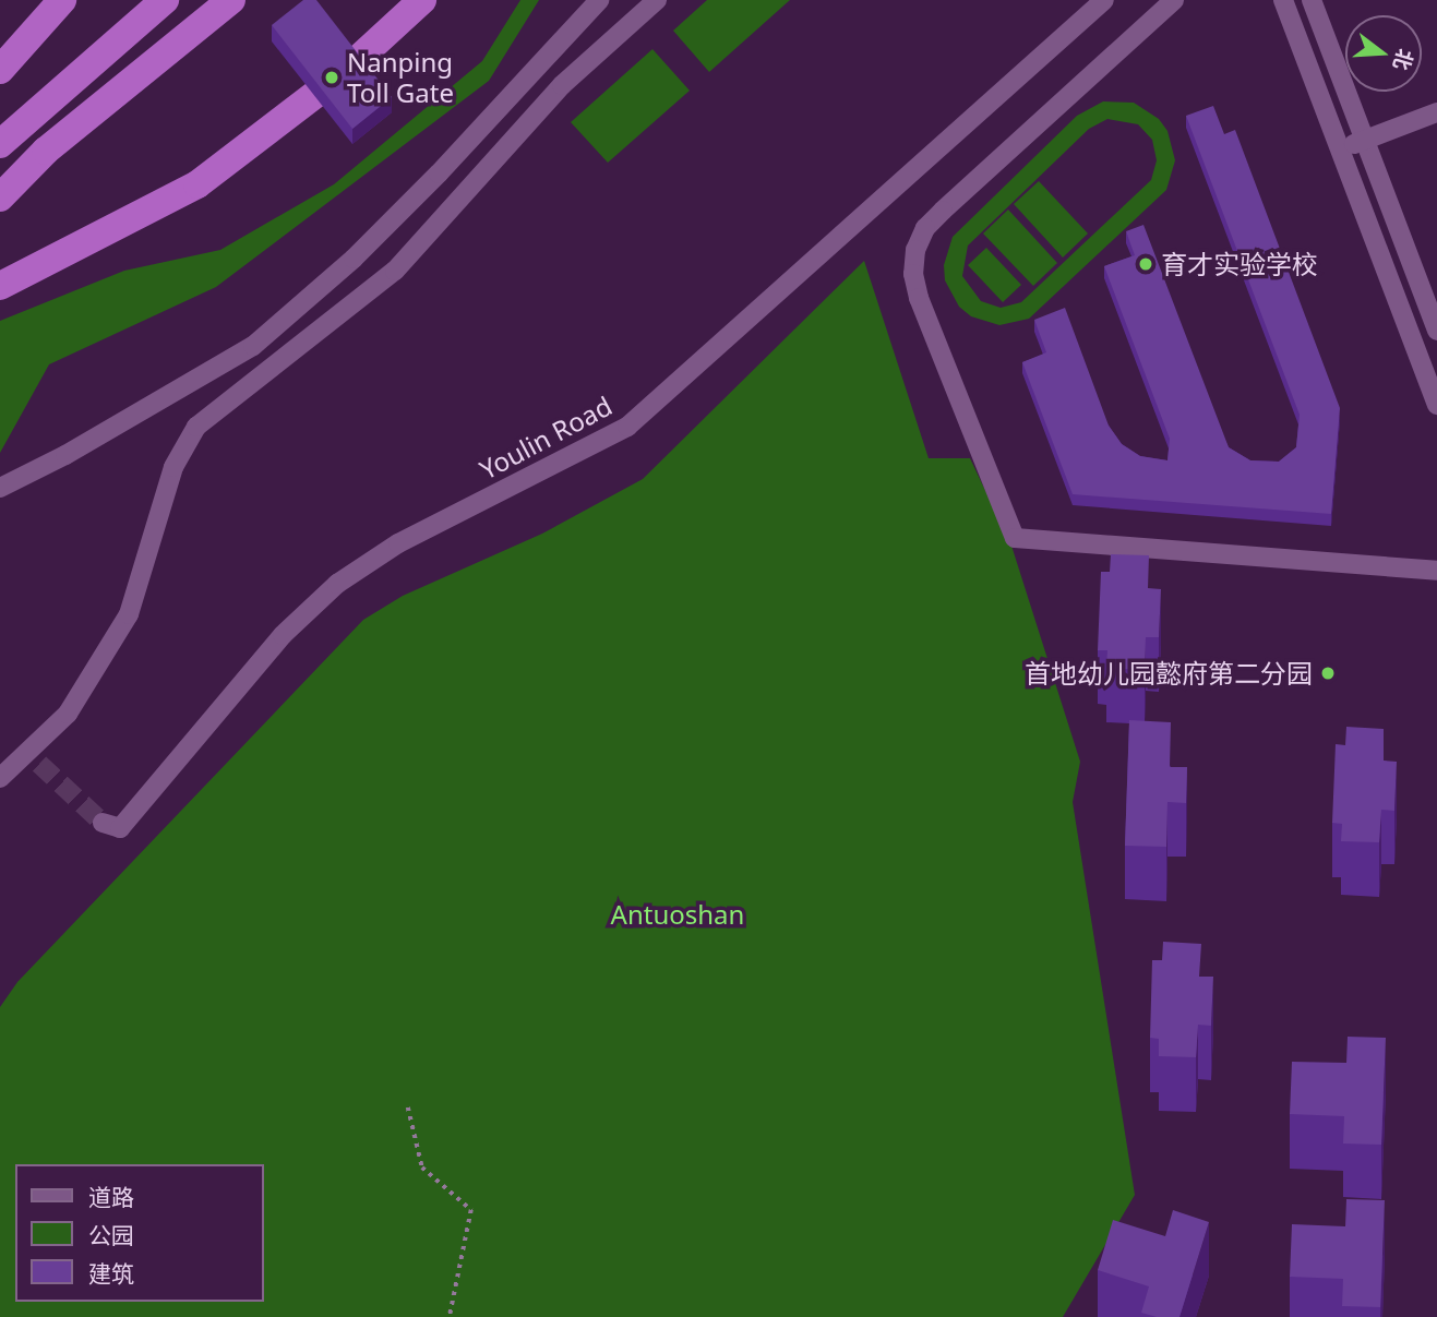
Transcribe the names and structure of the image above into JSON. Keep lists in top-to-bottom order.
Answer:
{
  "streets": {
    "street": ["Youlin Road"]
  },
  "parks": ["Antuoshan"],
  "places": ["Nanping Toll Gate", "育才实验学校", "首地幼儿园懿府第二分园"],
  "legend": ["道路", "公园", "建筑"],
  "north": "right"
}
